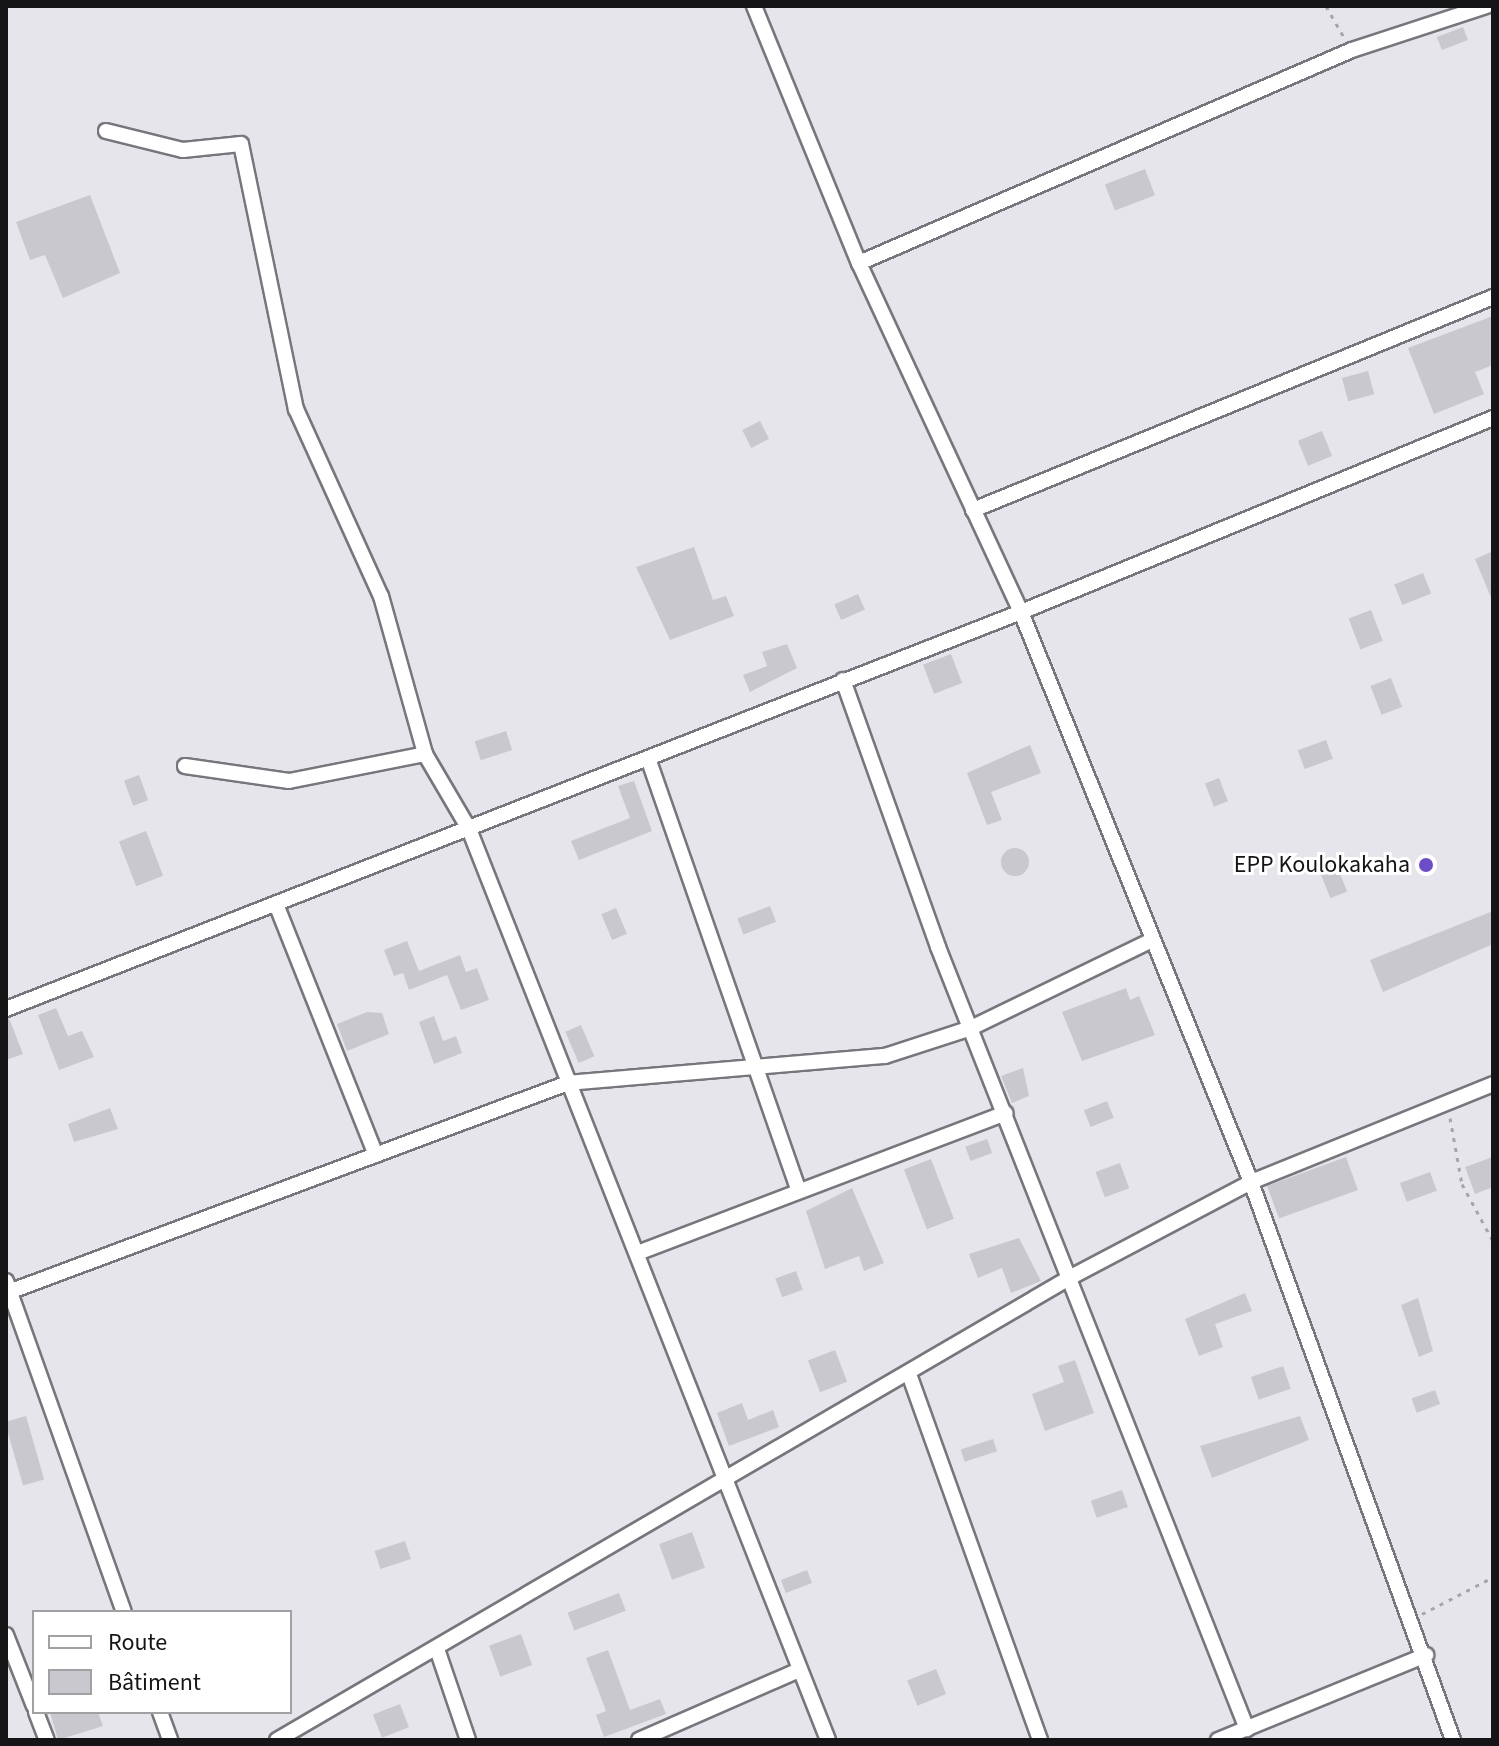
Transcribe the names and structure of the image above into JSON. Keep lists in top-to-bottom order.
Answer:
{
  "places": ["EPP Koulokakaha"],
  "legend": ["Route", "Bâtiment"]
}
